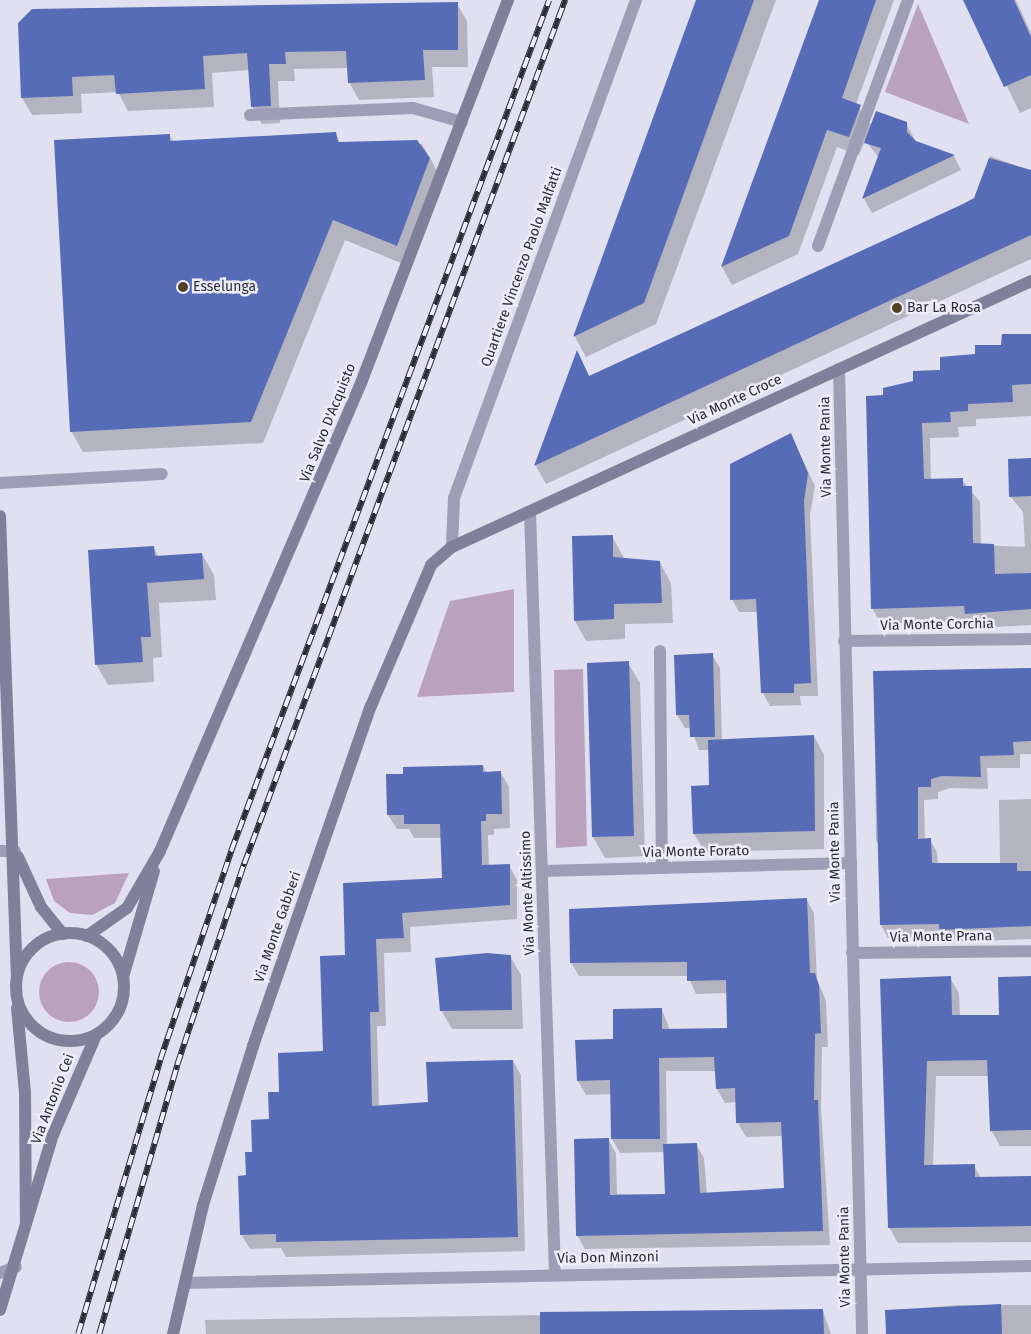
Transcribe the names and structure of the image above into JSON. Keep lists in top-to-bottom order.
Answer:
{
  "streets": {
    "street": [
      "Quartiere Vincenzo Paolo Malfatti",
      "Via Monte Croce",
      "Via Salvo D'Acquisto",
      "Via Monte Pania",
      "Via Monte Corchia",
      "Via Monte Forato",
      "Via Monte Altissimo",
      "Via Monte Gabberi",
      "Via Monte Prana",
      "Via Antonio Cei",
      "Via Don Minzoni"
    ]
  },
  "crossings": [
    ["Quartiere Vincenzo Paolo Malfatti", "Via Monte Croce"],
    ["Quartiere Vincenzo Paolo Malfatti", "Via Monte Gabberi"],
    ["Via Monte Croce", "Via Monte Pania"],
    ["Via Monte Croce", "Via Monte Altissimo"],
    ["Via Monte Croce", "Via Monte Gabberi"],
    ["Via Salvo D'Acquisto", "Via Antonio Cei"],
    ["Via Monte Pania", "Via Monte Corchia"],
    ["Via Monte Pania", "Via Monte Forato"],
    ["Via Monte Pania", "Via Monte Prana"],
    ["Via Monte Pania", "Via Don Minzoni"],
    ["Via Monte Forato", "Via Monte Altissimo"],
    ["Via Monte Altissimo", "Via Don Minzoni"],
    ["Via Monte Gabberi", "Via Don Minzoni"]
  ],
  "places": ["Esselunga", "Bar La Rosa"]
}
